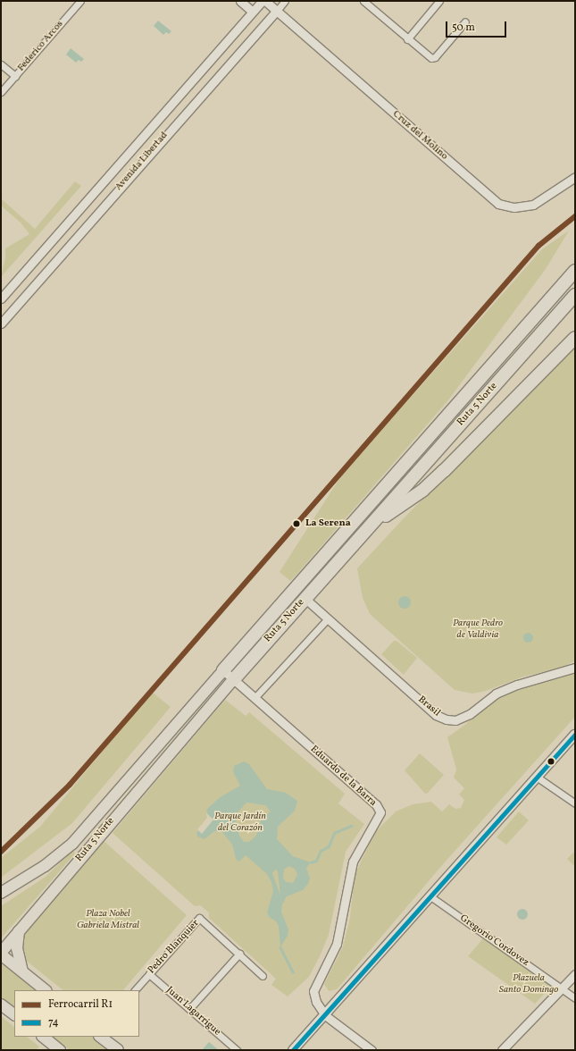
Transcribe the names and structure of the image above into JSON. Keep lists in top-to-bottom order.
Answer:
{
  "streets": {
    "highway": ["Ruta 5 Norte"],
    "street": [
      "Federico Arcos",
      "Cruz del Molino",
      "Avenida Libertad",
      "Brasil",
      "Eduardo de la Barra",
      "Gregorio Cordovez",
      "Pedro Blanquier",
      "Juan Lagarrigue"
    ]
  },
  "crossings": [
    ["Cruz del Molino", "Avenida Libertad"],
    ["Ruta 5 Norte", "Brasil"],
    ["Ruta 5 Norte", "Eduardo de la Barra"],
    ["Pedro Blanquier", "Juan Lagarrigue"]
  ],
  "parks": [
    "Parque Pedro de Valdivia",
    "Parque Jardín del Corazón",
    "Plaza Nobel Gabriela Mistral",
    "Plazuela Santo Domingo"
  ],
  "places": ["La Serena"],
  "lines": ["rail line R1", "transit line 74"],
  "legend": ["Ferrocarril R1", "74"],
  "scale_bar": "50 m"
}
